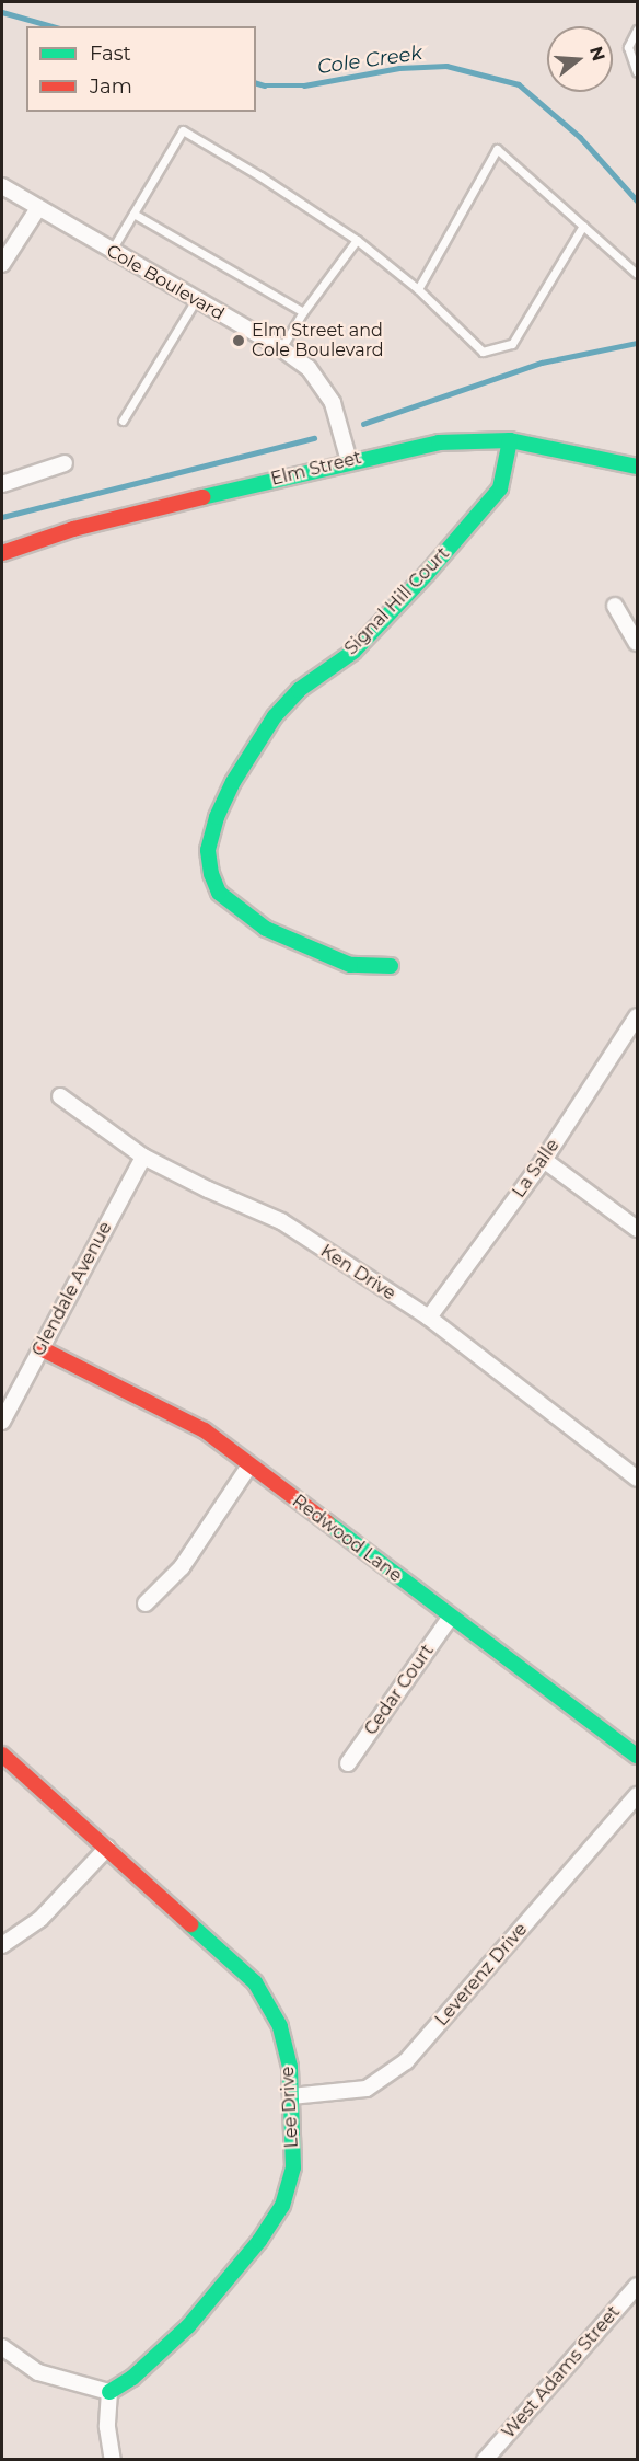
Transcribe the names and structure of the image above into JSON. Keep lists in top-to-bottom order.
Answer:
{
  "streets": {
    "street": [
      "Cole Boulevard",
      "Elm Street",
      "Signal Hill Court",
      "La Salle",
      "Ken Drive",
      "Glendale Avenue",
      "Redwood Lane",
      "Cedar Court",
      "Leverenz Drive",
      "Lee Drive",
      "West Adams Street"
    ]
  },
  "crossings": [
    ["Cole Boulevard", "Elm Street"],
    ["Elm Street", "Signal Hill Court"],
    ["La Salle", "Ken Drive"],
    ["Ken Drive", "Glendale Avenue"],
    ["Glendale Avenue", "Redwood Lane"],
    ["Redwood Lane", "Cedar Court"],
    ["Leverenz Drive", "Lee Drive"]
  ],
  "water": ["Cole Creek"],
  "places": ["Elm Street and Cole Boulevard"],
  "legend": ["Fast", "Jam"],
  "north": "right"
}
